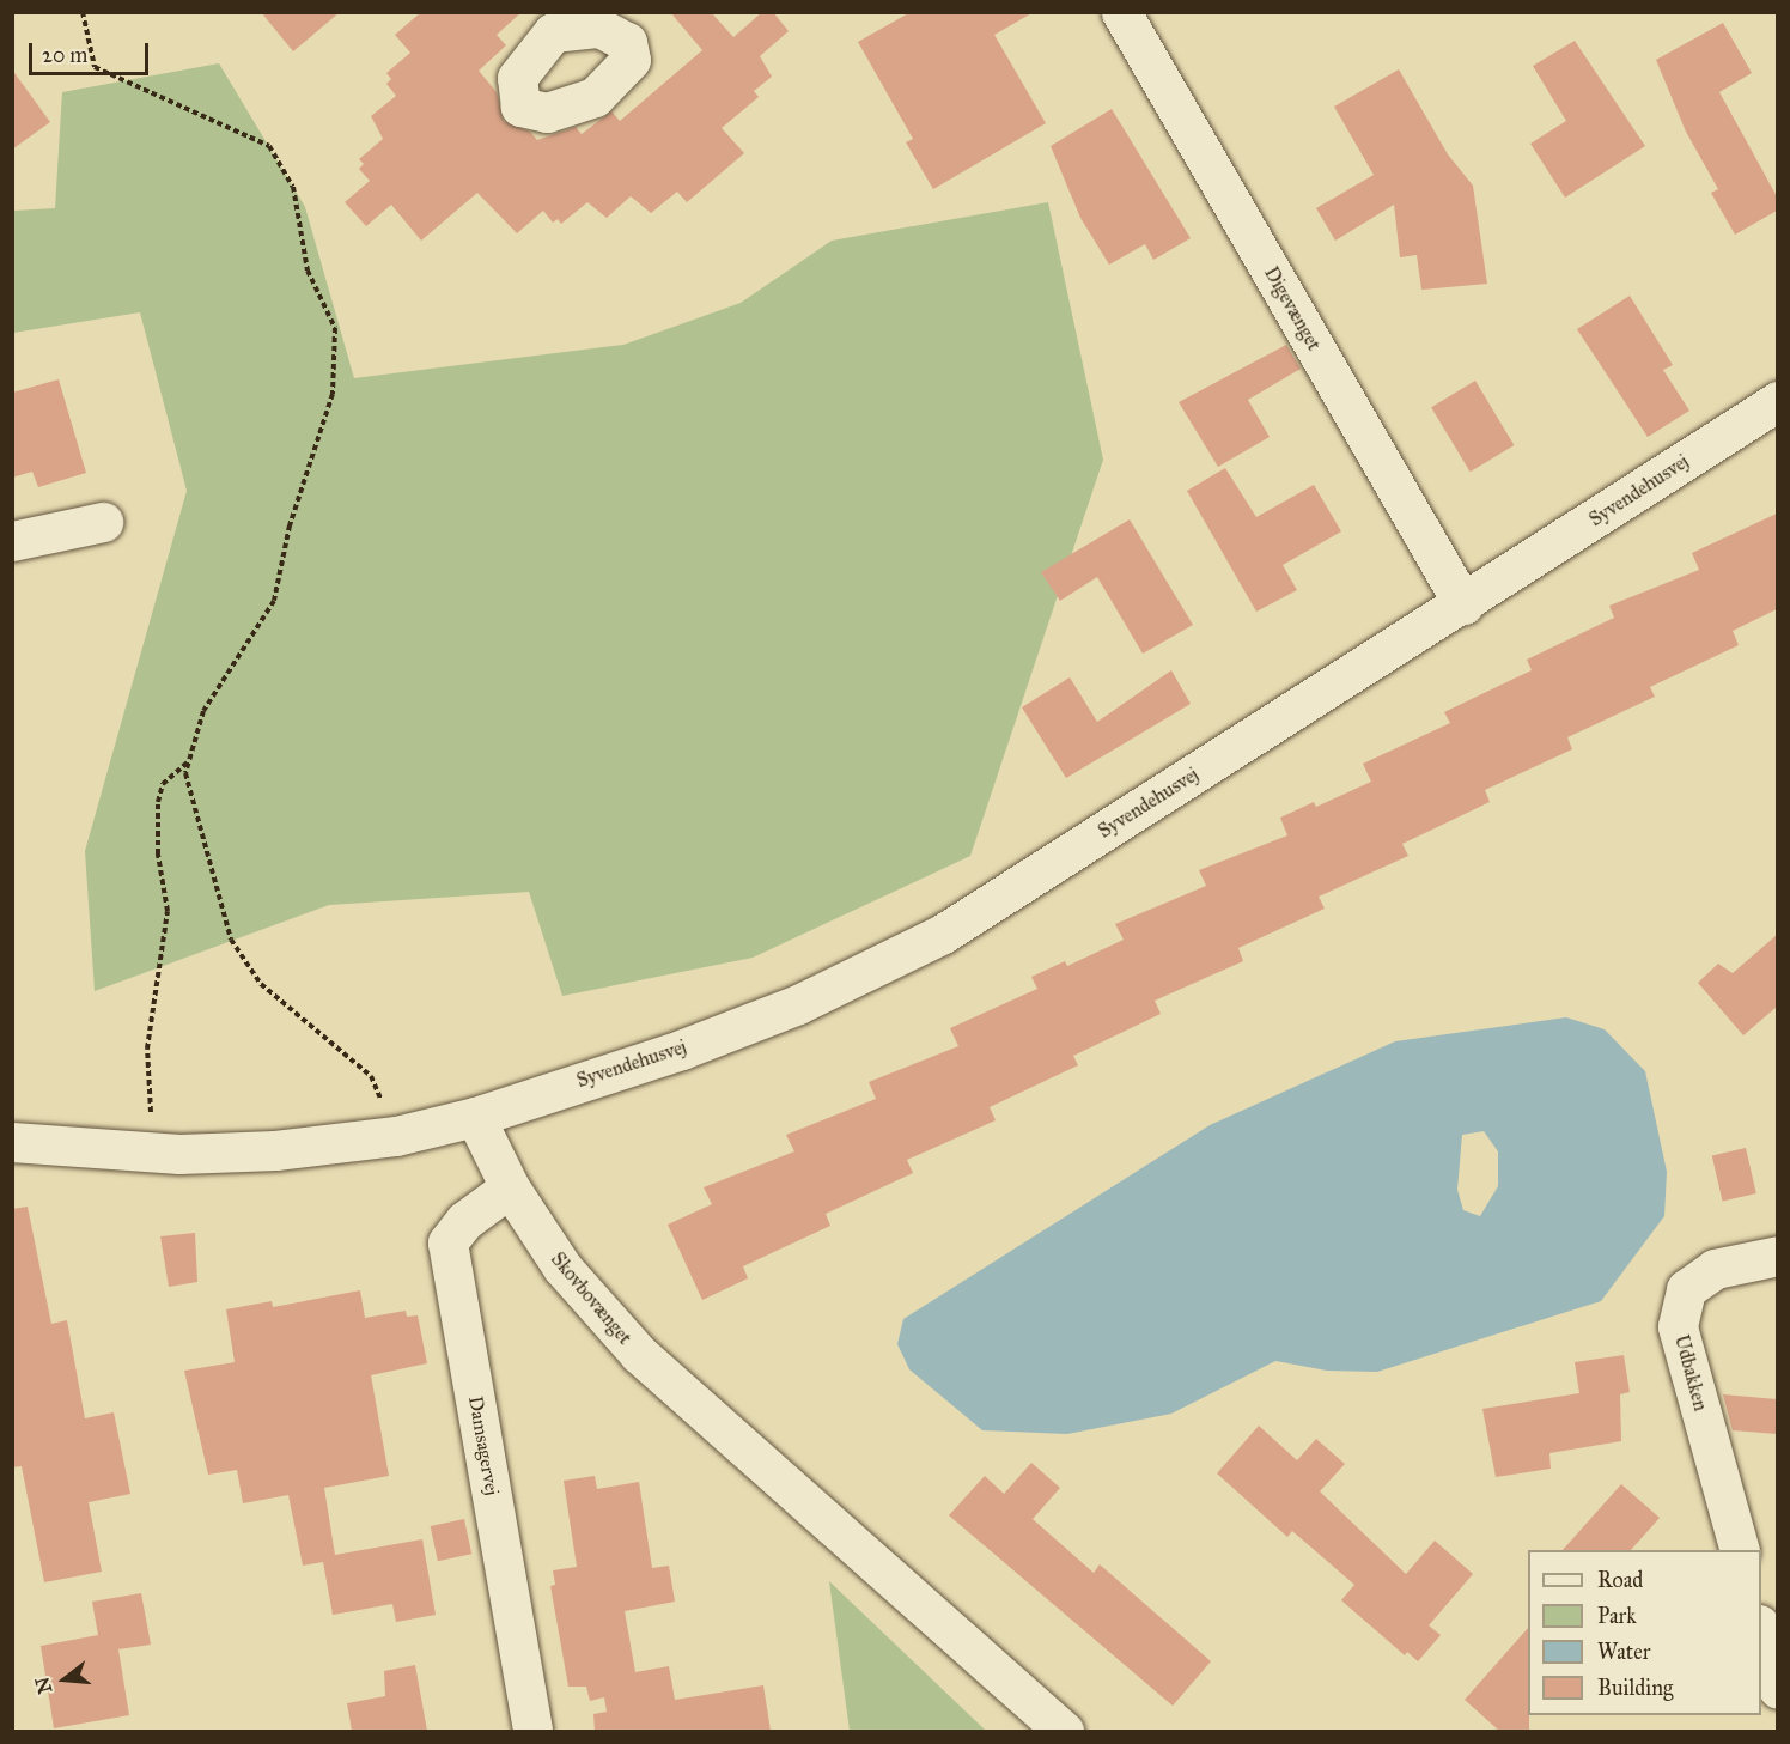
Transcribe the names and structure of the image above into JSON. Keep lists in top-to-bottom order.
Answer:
{
  "streets": {
    "street": [
      "Digevænget",
      "Syvendehusvej",
      "Skovbovænget",
      "Udbakken",
      "Damsagervej"
    ]
  },
  "crossings": [
    ["Digevænget", "Syvendehusvej"],
    ["Syvendehusvej", "Skovbovænget"],
    ["Skovbovænget", "Damsagervej"]
  ],
  "legend": [
    "Road",
    "Park",
    "Water",
    "Building"
  ],
  "scale_bar": "20 m",
  "north": "left"
}
